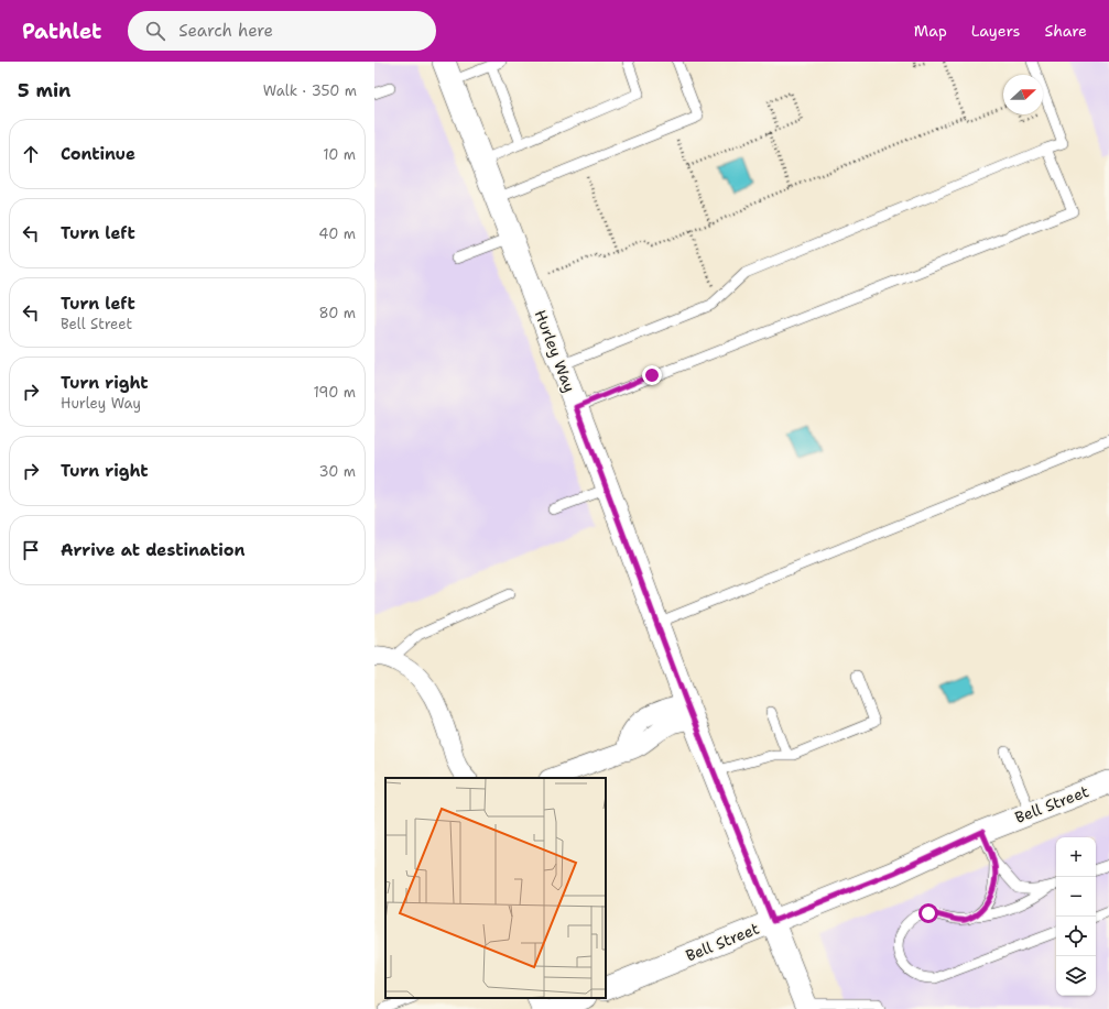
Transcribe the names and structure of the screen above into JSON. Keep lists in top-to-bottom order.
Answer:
{
  "streets": {
    "street": ["Hurley Way", "Bell Street"]
  },
  "crossings": [
    ["Hurley Way", "Bell Street"]
  ],
  "north": "right",
  "page": {
    "header": "Pathlet",
    "search": "Search here",
    "nav": ["Map", "Layers", "Share"],
    "heading": ["5 min", "Walk · 350 m"],
    "list": [
      ["Continue", "10 m"],
      ["Turn left", "40 m"],
      ["Turn left", "Bell Street", "80 m"],
      ["Turn right", "Hurley Way", "190 m"],
      ["Turn right", "30 m"],
      "Arrive at destination"
    ],
    "map_buttons": ["+", "−"]
  }
}
